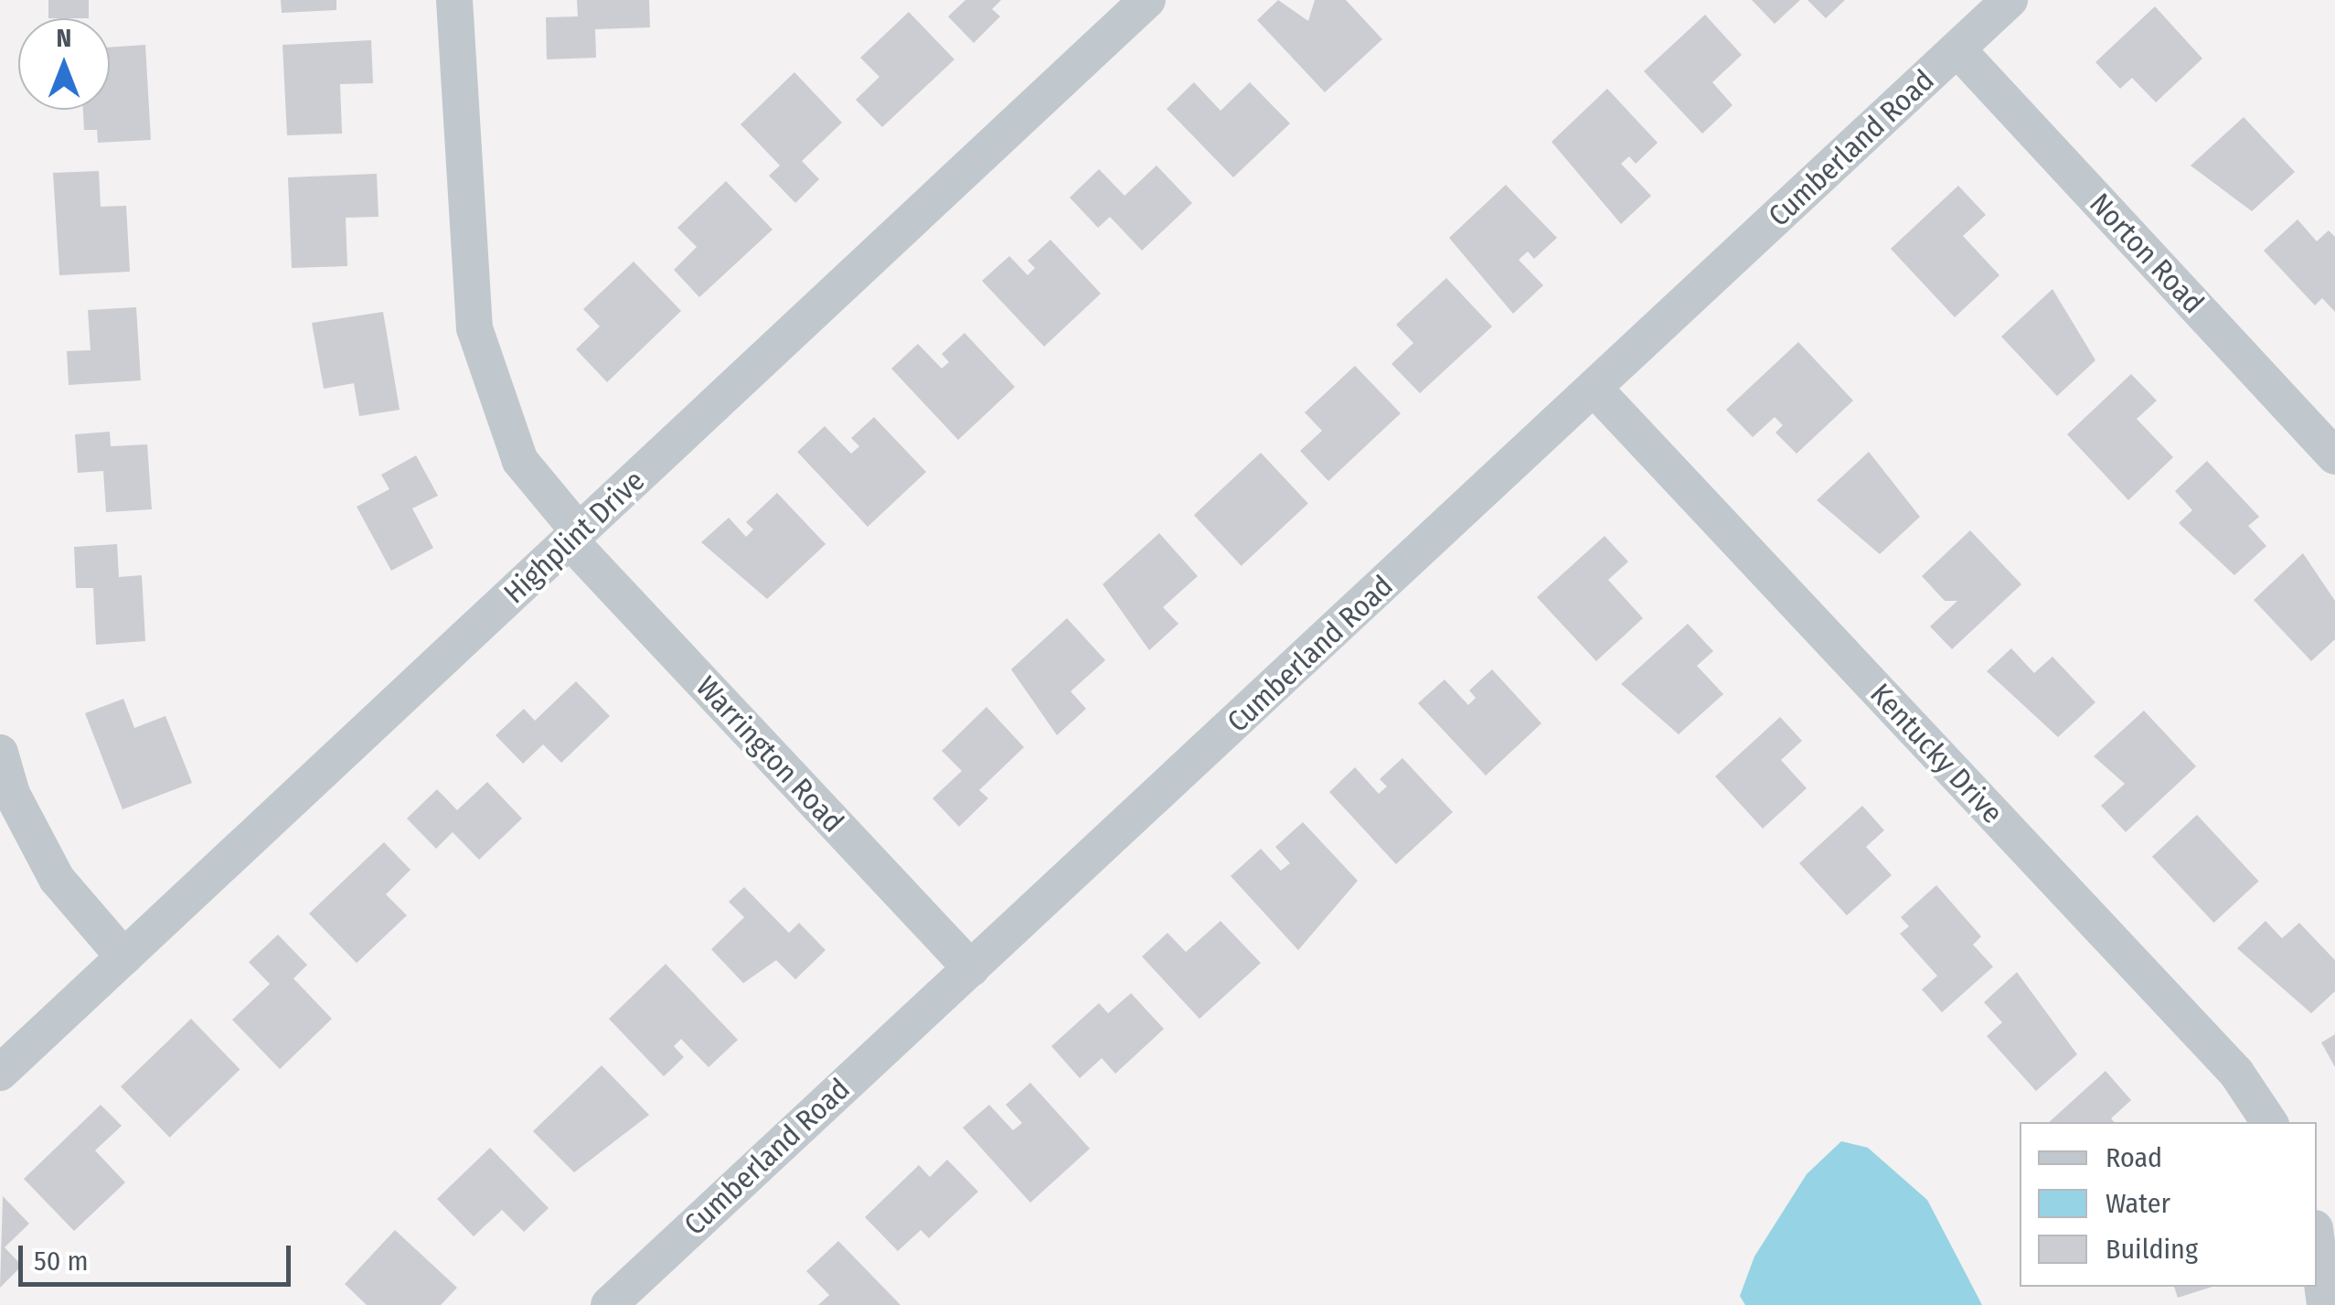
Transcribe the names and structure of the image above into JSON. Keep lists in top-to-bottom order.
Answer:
{
  "streets": {
    "street": [
      "Cumberland Road",
      "Norton Road",
      "Highplint Drive",
      "Kentucky Drive",
      "Warrington Road"
    ]
  },
  "crossings": [
    ["Cumberland Road", "Norton Road"],
    ["Cumberland Road", "Kentucky Drive"],
    ["Cumberland Road", "Warrington Road"],
    ["Highplint Drive", "Warrington Road"]
  ],
  "legend": ["Road", "Water", "Building"],
  "scale_bar": "50 m",
  "north": "top"
}
